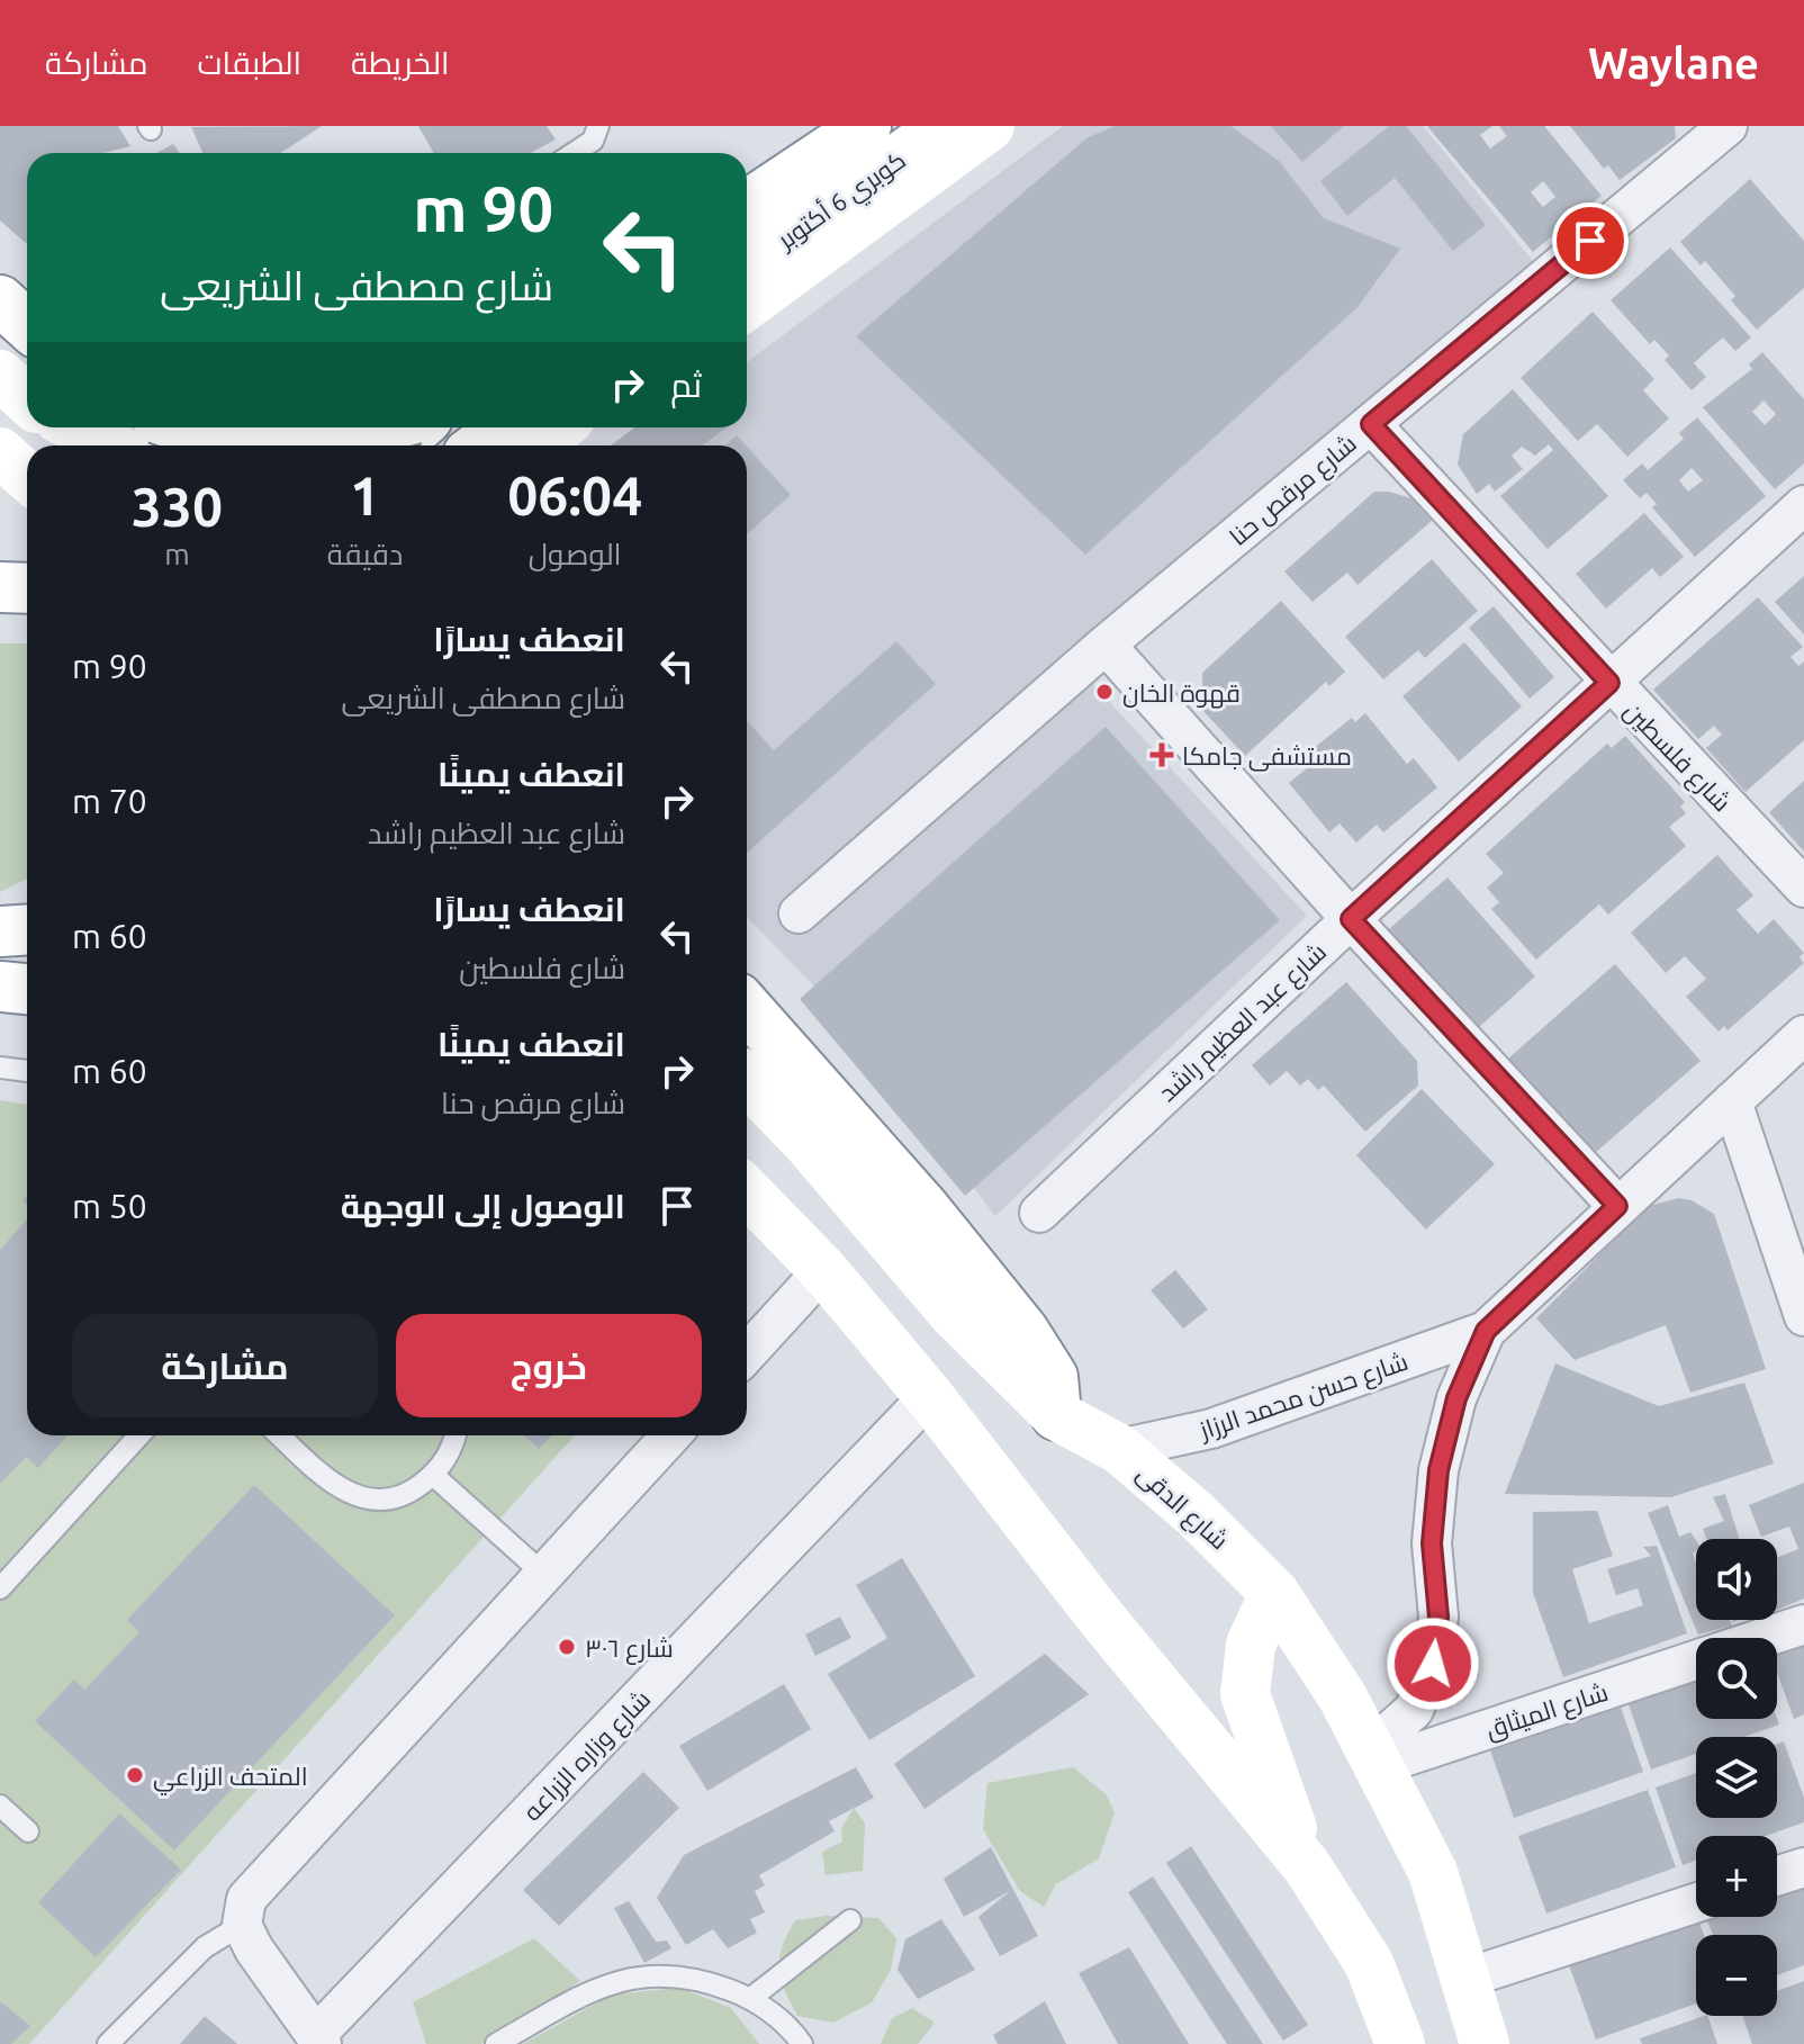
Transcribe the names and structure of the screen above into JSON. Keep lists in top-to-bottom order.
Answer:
{
  "streets": {
    "main road": ["كوبري 6 أكتوبر", "شارع الدقى"],
    "street": [
      "شارع مرقص حنا",
      "شارع فلسطين",
      "شارع عبد العظيم راشد",
      "شارع حسن محمد الرزاز",
      "شارع الميثاق",
      "شارع وزاره الزراعه"
    ]
  },
  "crossings": [
    ["شارع مرقص حنا", "شارع فلسطين"],
    ["شارع فلسطين", "شارع عبد العظيم راشد"],
    ["شارع حسن محمد الرزاز", "شارع الدقى"],
    ["شارع حسن محمد الرزاز", "شارع الميثاق"],
    ["شارع الدقى", "شارع الميثاق"]
  ],
  "places": {
    "other": ["قهوة الخان", "شارع ٣٠٦", "المتحف الزراعي"],
    "health": ["مستشفى جامكا"]
  },
  "page": {
    "header": "Waylane",
    "nav": ["الخريطة", "الطبقات", "مشاركة"],
    "turn": ["90 m", "شارع مصطفى الشريعى"],
    "then": "ثم",
    "eta": [
      "06:04",
      "الوصول",
      "1",
      "دقيقة",
      "330",
      "m"
    ],
    "list": [
      {
        "name": "انعطف يسارًا",
        "note": "شارع مصطفى الشريعى",
        "value": "90 m"
      },
      {
        "name": "انعطف يمينًا",
        "note": "شارع عبد العظيم راشد",
        "value": "70 m"
      },
      {
        "name": "انعطف يسارًا",
        "note": "شارع فلسطين",
        "value": "60 m"
      },
      {
        "name": "انعطف يمينًا",
        "note": "شارع مرقص حنا",
        "value": "60 m"
      },
      {
        "name": "الوصول إلى الوجهة",
        "value": "50 m"
      }
    ],
    "buttons": ["خروج", "مشاركة"],
    "map_buttons": ["+", "−"]
  }
}
